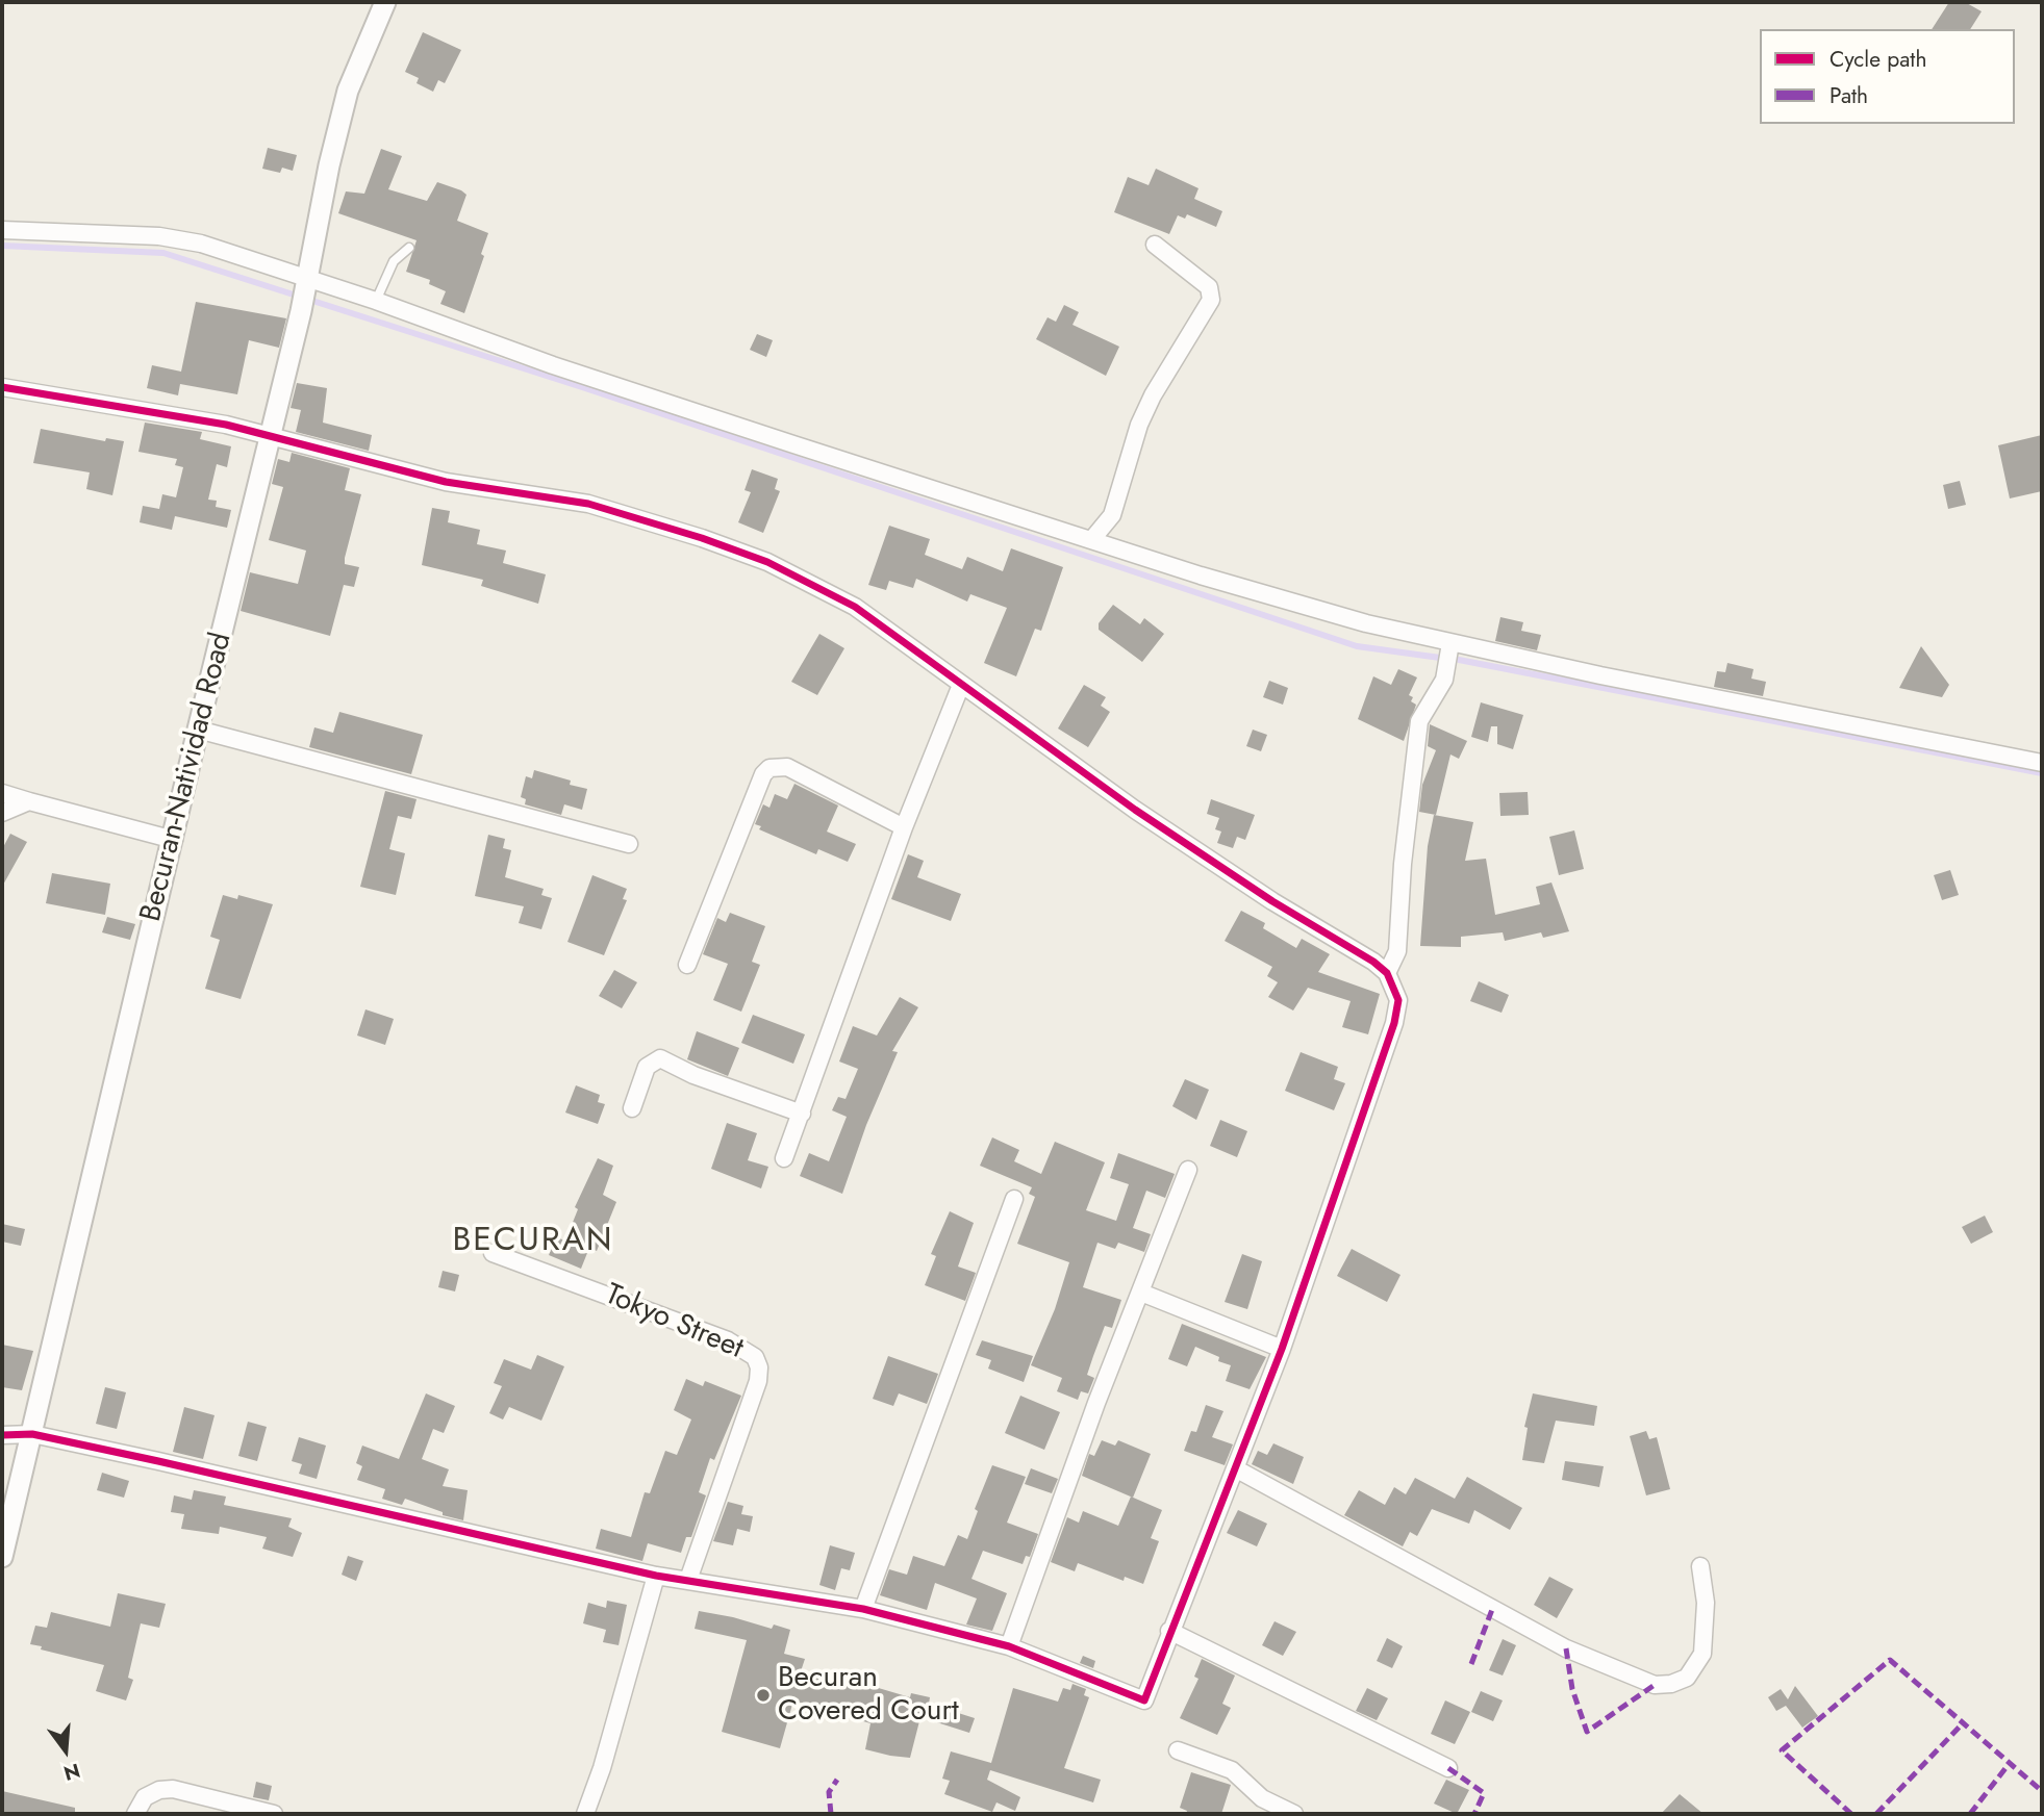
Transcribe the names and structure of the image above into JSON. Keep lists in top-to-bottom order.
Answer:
{
  "streets": {
    "street": ["Becuran-Natividad Road", "Tokyo Street"]
  },
  "districts": ["BECURAN"],
  "places": ["Becuran Covered Court"],
  "legend": ["Cycle path", "Path"],
  "north": "bottom"
}
